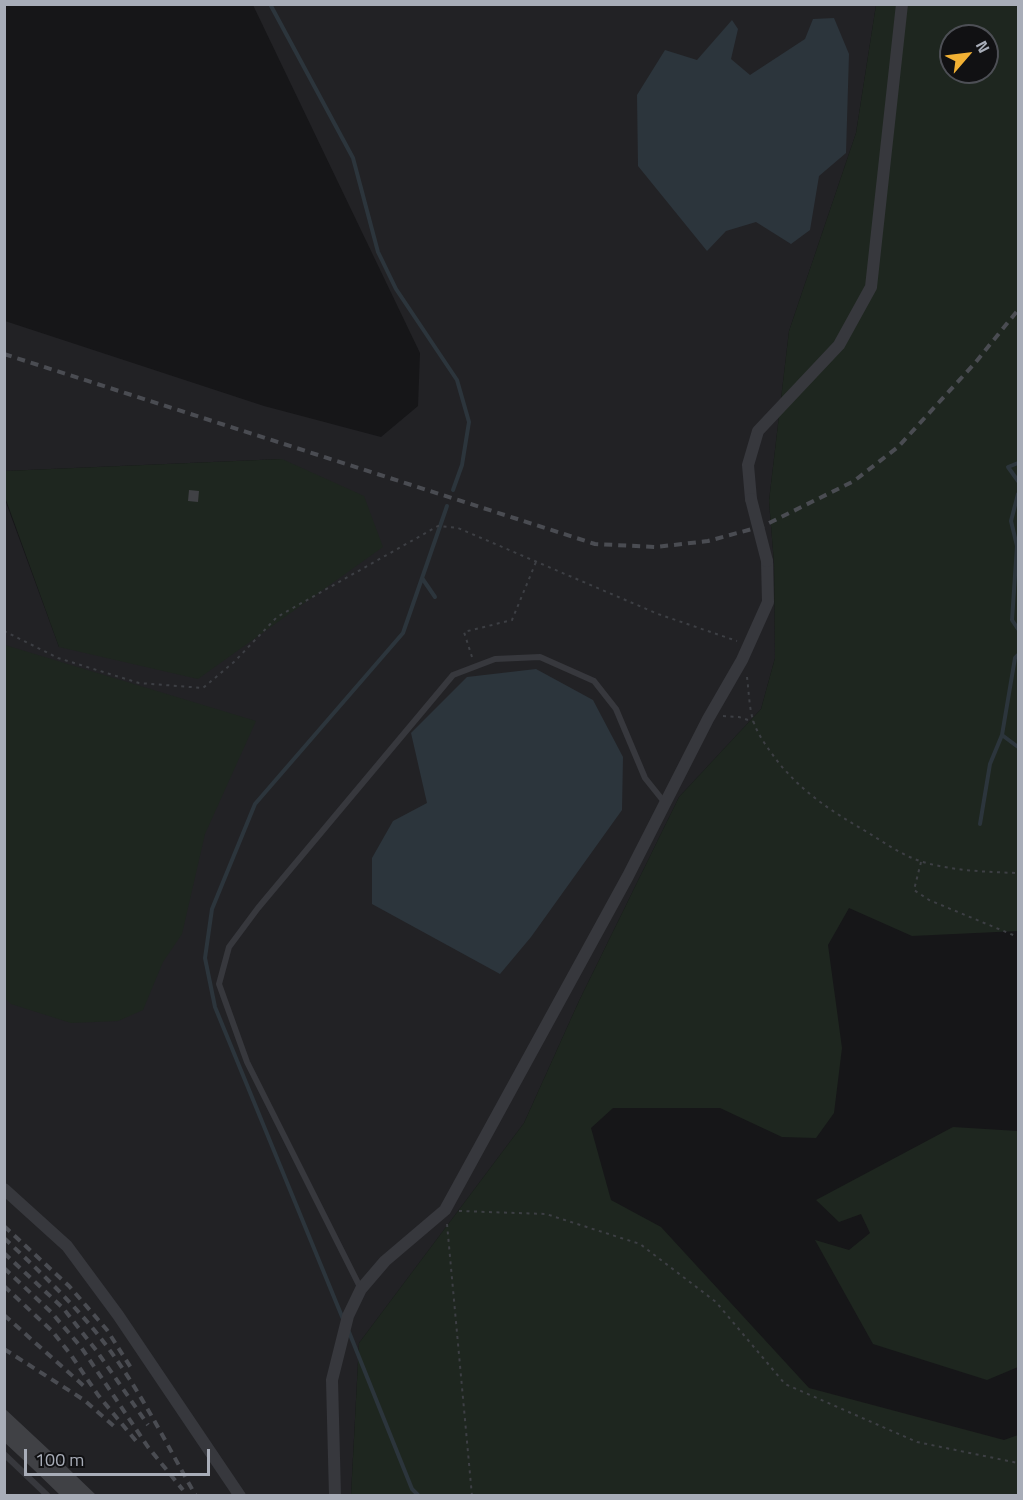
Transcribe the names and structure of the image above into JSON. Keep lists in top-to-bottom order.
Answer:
{
  "scale_bar": "100 m",
  "north": "top right"
}
